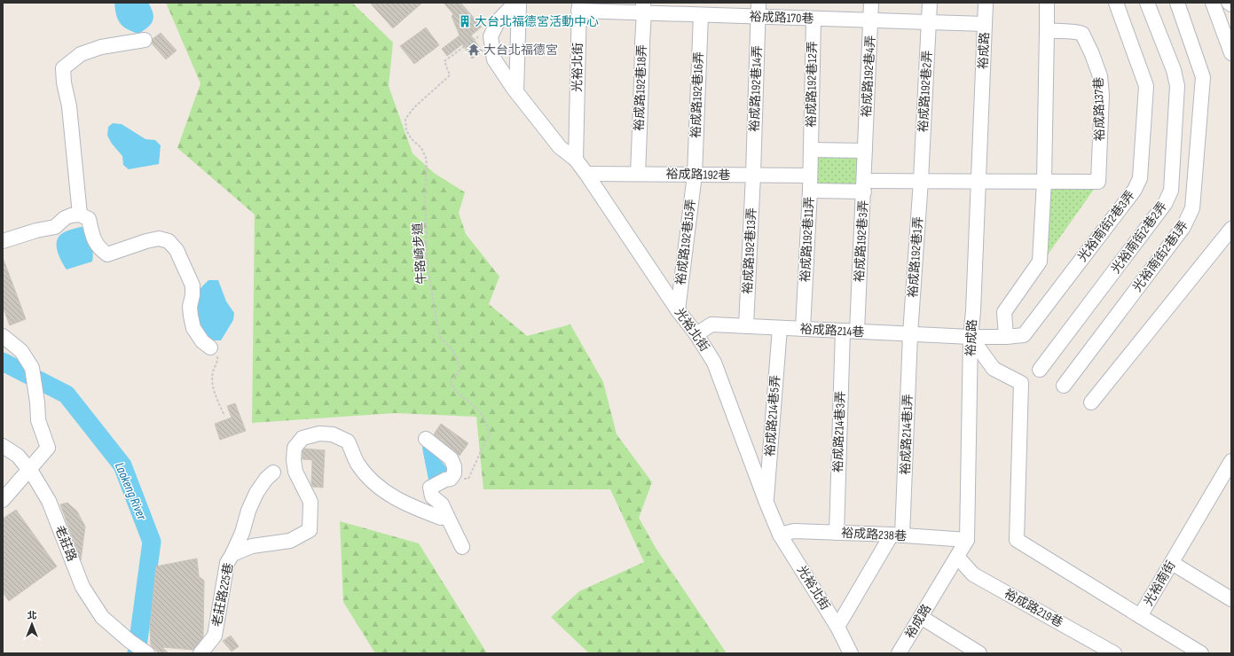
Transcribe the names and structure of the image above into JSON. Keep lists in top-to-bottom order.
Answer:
{
  "streets": {
    "street": [
      "裕成路170巷",
      "裕成路",
      "光裕北街",
      "裕成路192巷4弄",
      "裕成路192巷12弄",
      "裕成路192巷18弄",
      "裕成路192巷14弄",
      "裕成路192巷2弄",
      "裕成路192巷16弄",
      "裕成路137巷",
      "裕成路192巷",
      "光裕南街2巷3弄",
      "光裕南街2巷2弄",
      "裕成路192巷11弄",
      "裕成路192巷3弄",
      "裕成路192巷15弄",
      "裕成路192巷13弄",
      "光裕南街2巷1弄",
      "裕成路192巷1弄",
      "裕成路214巷",
      "裕成路214巷5弄",
      "裕成路214巷3弄",
      "裕成路214巷1弄",
      "裕成路238巷",
      "老莊路",
      "光裕南街",
      "老莊路225巷",
      "裕成路219巷"
    ],
    "path": ["牛路崎步道"]
  },
  "crossings": [
    ["裕成路170巷", "裕成路"],
    ["裕成路170巷", "光裕北街"],
    ["裕成路170巷", "裕成路192巷4弄"],
    ["裕成路170巷", "裕成路192巷12弄"],
    ["裕成路170巷", "裕成路192巷18弄"],
    ["裕成路170巷", "裕成路192巷14弄"],
    ["裕成路170巷", "裕成路192巷2弄"],
    ["裕成路170巷", "裕成路192巷16弄"],
    ["裕成路", "光裕南街2巷3弄"],
    ["裕成路", "裕成路214巷"],
    ["裕成路", "裕成路238巷"],
    ["裕成路", "光裕南街"],
    ["裕成路", "裕成路219巷"],
    ["光裕北街", "裕成路192巷"],
    ["光裕北街", "裕成路192巷15弄"],
    ["光裕北街", "裕成路214巷"],
    ["光裕北街", "裕成路214巷5弄"],
    ["光裕北街", "裕成路238巷"],
    ["裕成路192巷4弄", "裕成路192巷3弄"],
    ["裕成路192巷12弄", "裕成路192巷11弄"],
    ["裕成路192巷18弄", "裕成路192巷"],
    ["裕成路192巷14弄", "裕成路192巷"],
    ["裕成路192巷14弄", "裕成路192巷13弄"],
    ["裕成路192巷2弄", "裕成路192巷1弄"],
    ["裕成路192巷16弄", "裕成路192巷"],
    ["裕成路192巷16弄", "裕成路192巷15弄"],
    ["裕成路192巷", "裕成路192巷11弄"],
    ["裕成路192巷", "裕成路192巷15弄"],
    ["裕成路192巷", "裕成路192巷13弄"],
    ["光裕南街2巷3弄", "裕成路214巷"],
    ["光裕南街2巷3弄", "光裕南街"],
    ["裕成路192巷11弄", "裕成路214巷"],
    ["裕成路192巷3弄", "裕成路214巷"],
    ["裕成路192巷13弄", "裕成路214巷"],
    ["裕成路192巷1弄", "裕成路214巷"],
    ["裕成路192巷1弄", "裕成路214巷1弄"],
    ["裕成路214巷", "裕成路214巷5弄"],
    ["裕成路214巷", "裕成路214巷3弄"],
    ["裕成路214巷", "裕成路214巷1弄"],
    ["裕成路214巷", "光裕南街"],
    ["裕成路214巷3弄", "裕成路238巷"],
    ["裕成路214巷1弄", "裕成路238巷"]
  ],
  "water": ["Laokeng River"],
  "places": {
    "building": ["大台北福德宮活動中心"],
    "temple": ["大台北福德宮"]
  },
  "north": "top"
}
